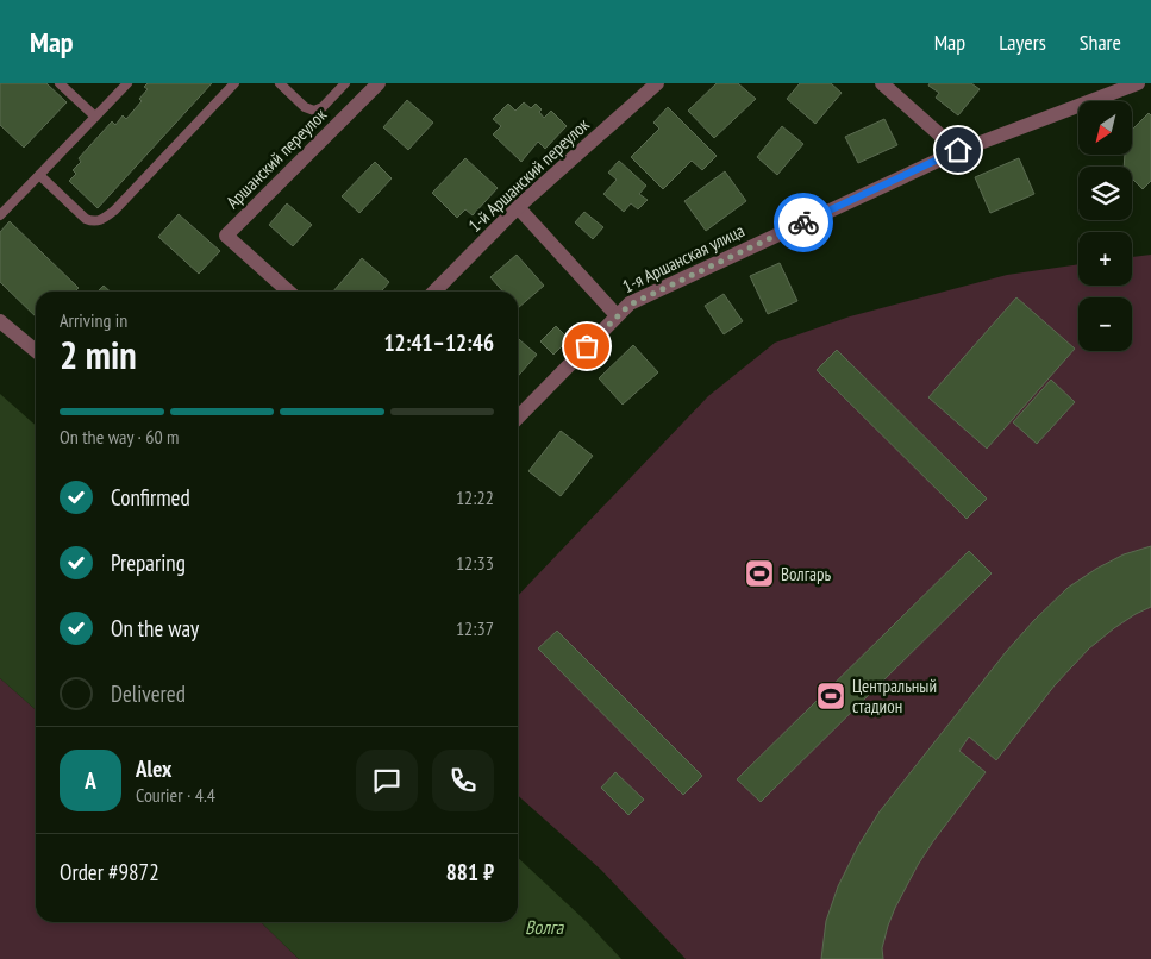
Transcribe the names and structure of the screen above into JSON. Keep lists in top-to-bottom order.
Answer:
{
  "streets": {
    "street": ["Аршанский переулок", "1-й Аршанский переулок", "1-я Аршанская улица"]
  },
  "water": ["Волга"],
  "places": {
    "sports": ["Волгарь", "Центральный стадион"]
  },
  "north": "bottom left",
  "page": {
    "header": "Map",
    "nav": ["Map", "Layers", "Share"],
    "map_buttons": ["+", "−"],
    "heading": ["2 min", "Arriving in", "12:41–12:46"],
    "panel": [
      "Alex",
      "Courier · 4.4",
      "Order #9872",
      "881 ₽"
    ],
    "bar": "On the way · 60 m",
    "list": [
      ["Confirmed", "12:22"],
      ["Preparing", "12:33"],
      ["On the way", "12:37"],
      "Delivered"
    ],
    "round": "A"
  }
}
